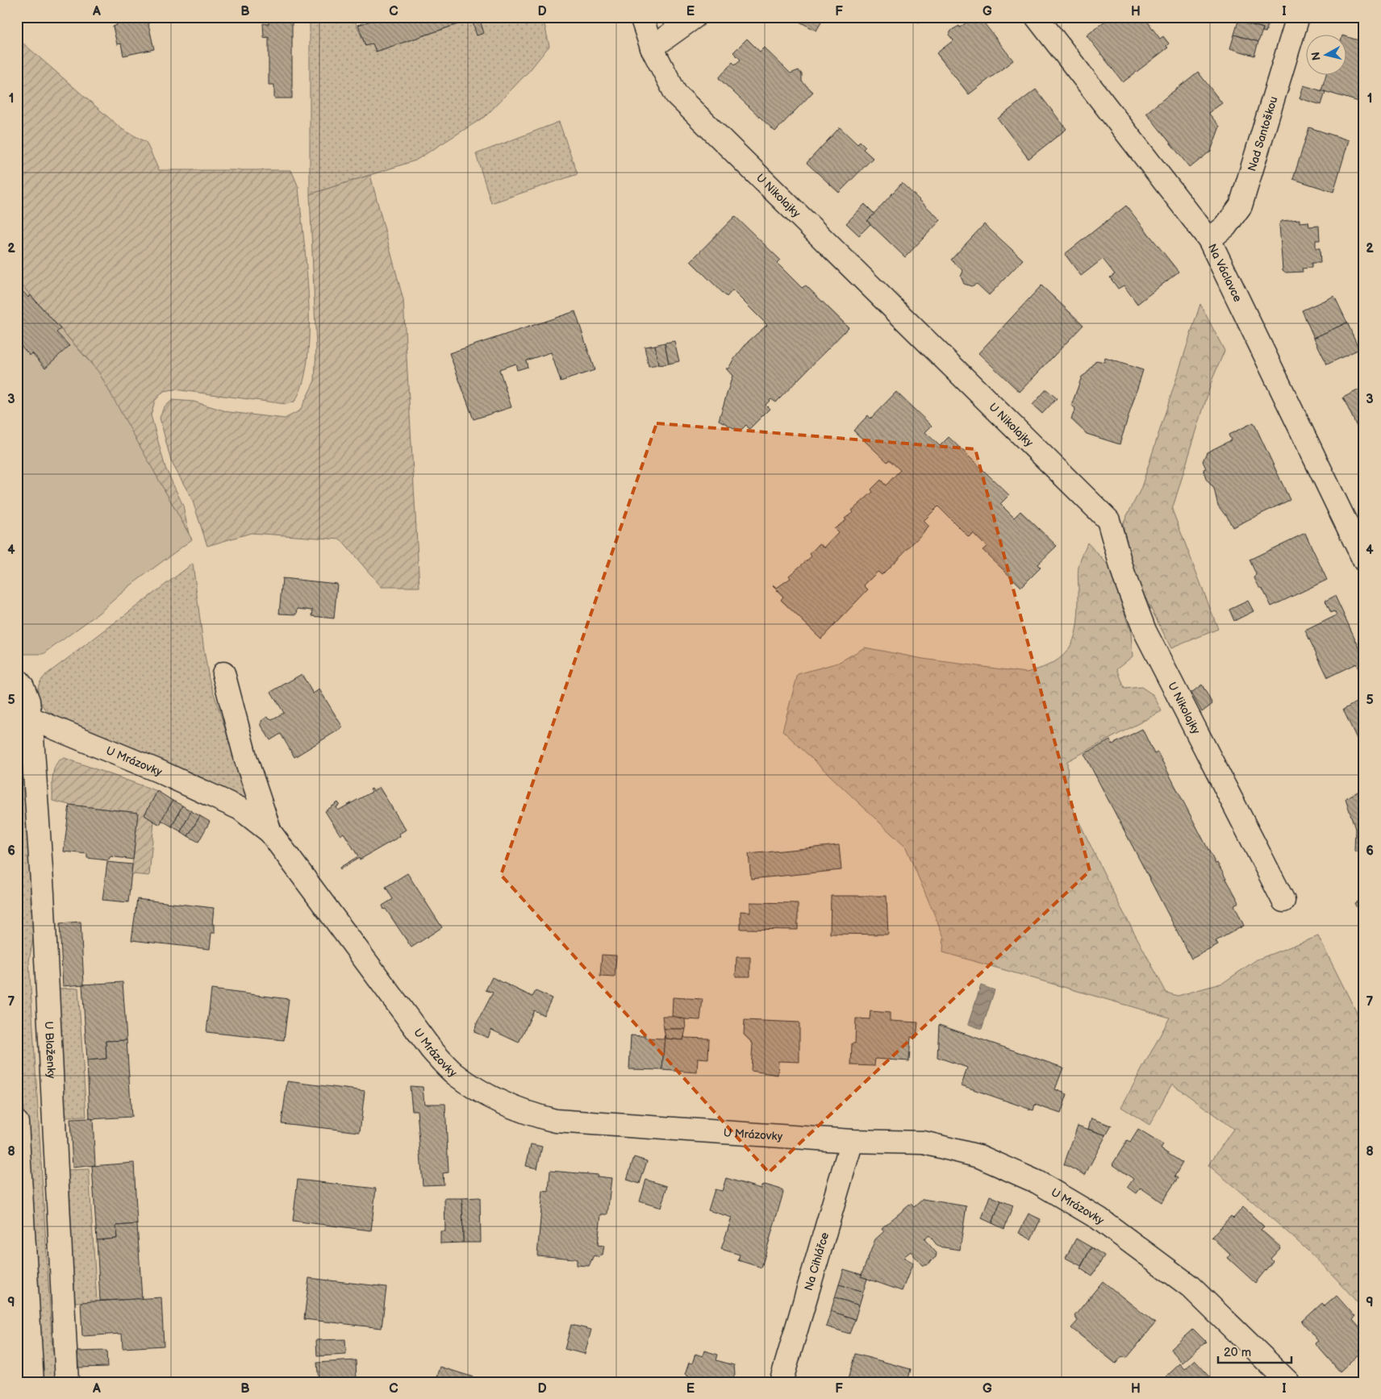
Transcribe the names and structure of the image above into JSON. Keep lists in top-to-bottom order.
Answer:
{
  "streets": {
    "street": [
      "Nad Santoškou",
      "U Nikolajky",
      "Na Václavce",
      "U Mrázovky",
      "U Blaženky",
      "Na Cihlářce"
    ]
  },
  "crossings": [
    ["Nad Santoškou", "Na Václavce"],
    ["U Mrázovky", "U Blaženky"],
    ["U Mrázovky", "Na Cihlářce"]
  ],
  "scale_bar": "20 m",
  "north": "left",
  "grid": {
    "columns": [
      "A",
      "B",
      "C",
      "D",
      "E",
      "F",
      "G",
      "H",
      "I"
    ],
    "rows": [
      "1",
      "2",
      "3",
      "4",
      "5",
      "6",
      "7",
      "8",
      "9"
    ]
  }
}
